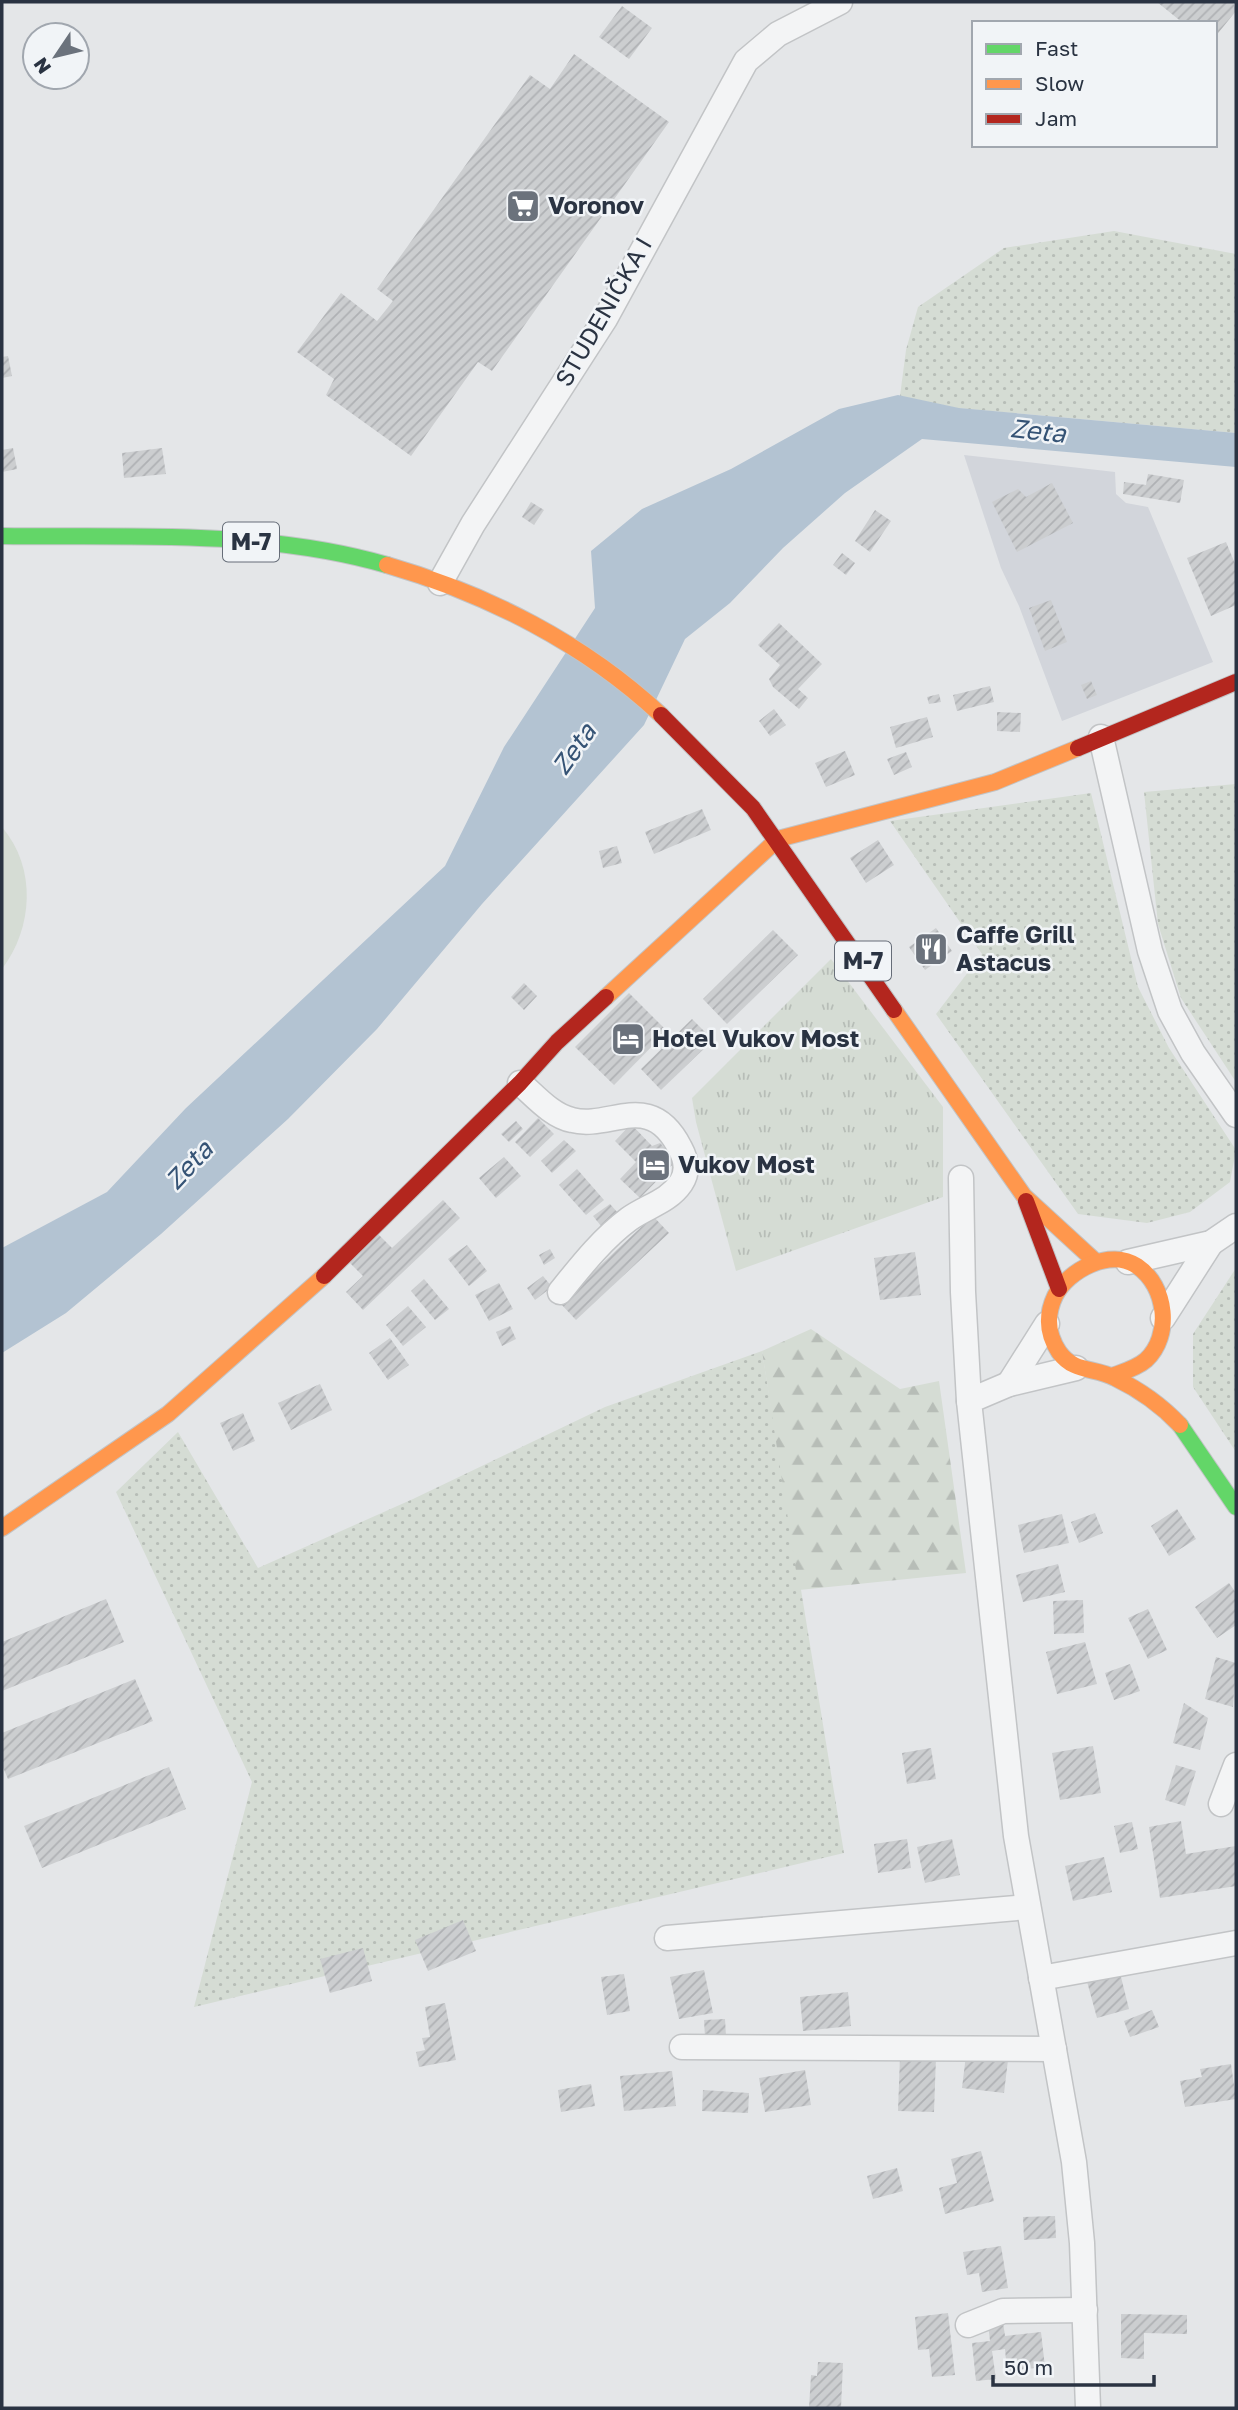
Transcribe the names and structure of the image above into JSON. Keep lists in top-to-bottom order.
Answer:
{
  "streets": {
    "main road": ["M-7"],
    "street": ["STUDENIČKA I"]
  },
  "crossings": [
    ["STUDENIČKA I", "M-7"]
  ],
  "water": ["Zeta"],
  "places": {
    "supermarket": ["Voronov"],
    "restaurant": ["Caffe Grill Astacus"],
    "hotel": ["Hotel Vukov Most", "Vukov Most"]
  },
  "legend": ["Fast", "Slow", "Jam"],
  "scale_bar": "50 m",
  "north": "bottom left"
}
